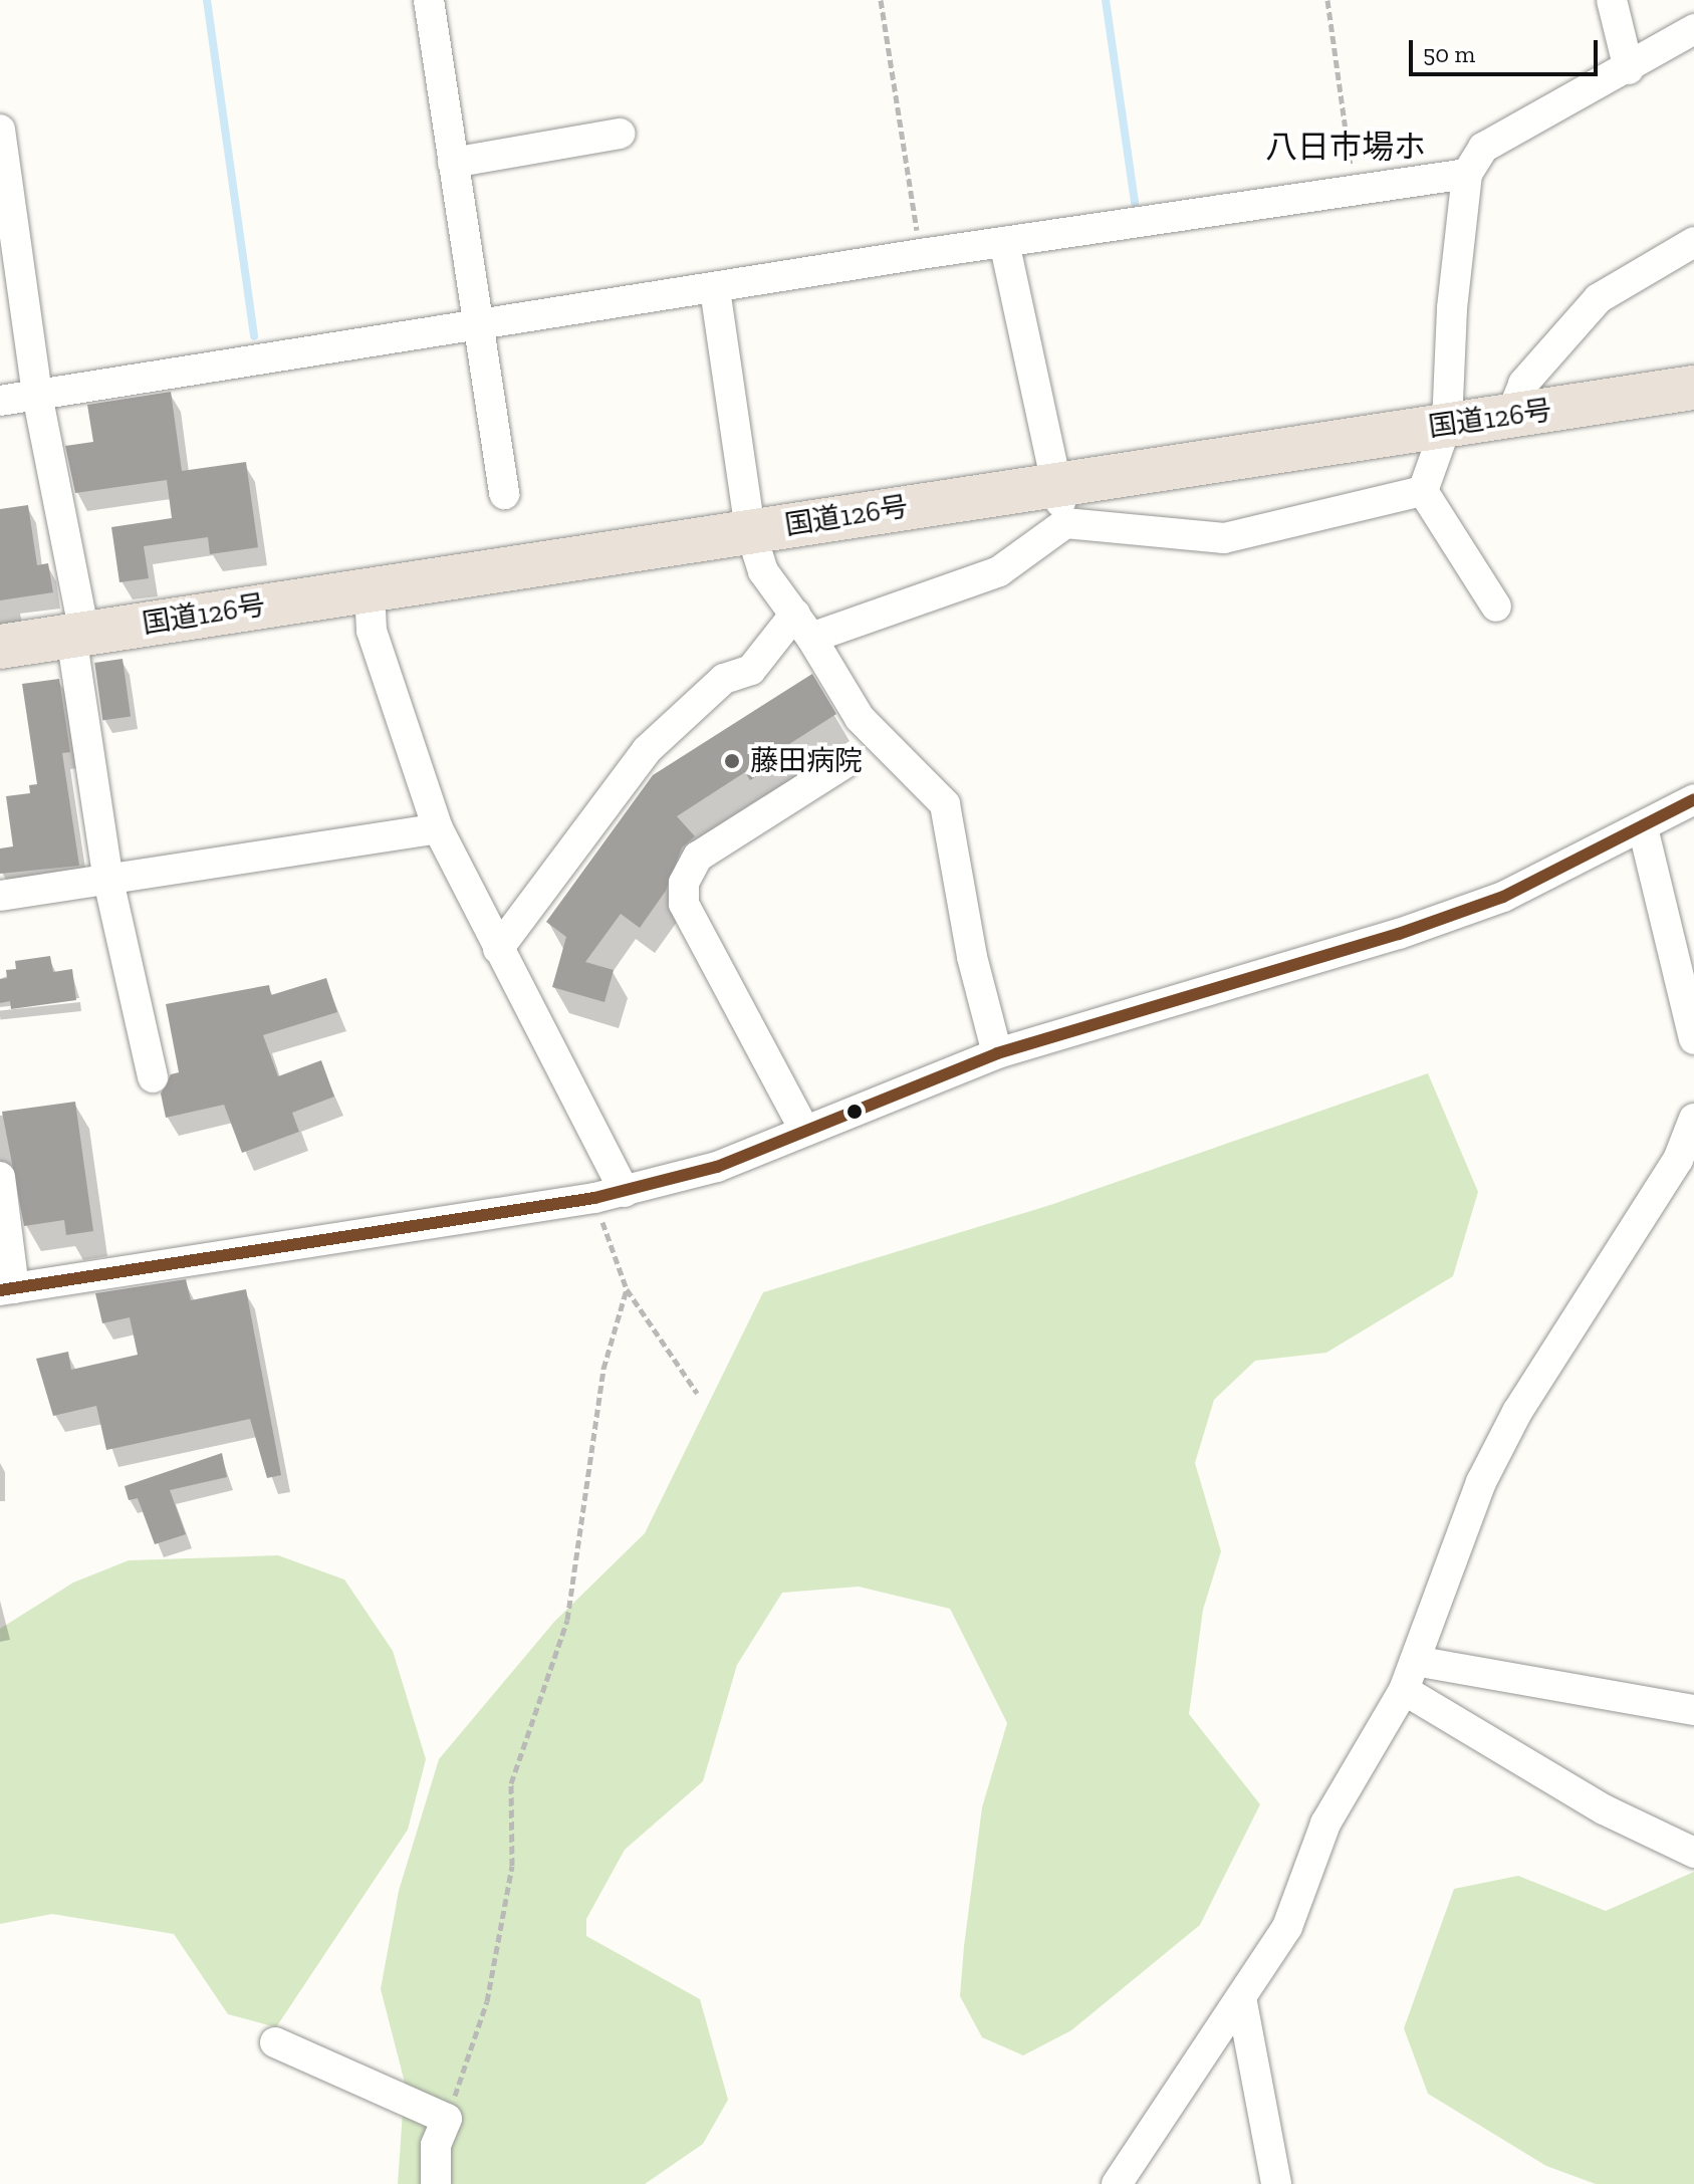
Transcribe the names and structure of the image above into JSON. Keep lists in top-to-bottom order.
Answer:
{
  "streets": {
    "highway": ["国道126号"]
  },
  "districts": ["八日市場ホ"],
  "places": ["藤田病院"],
  "scale_bar": "50 m"
}
